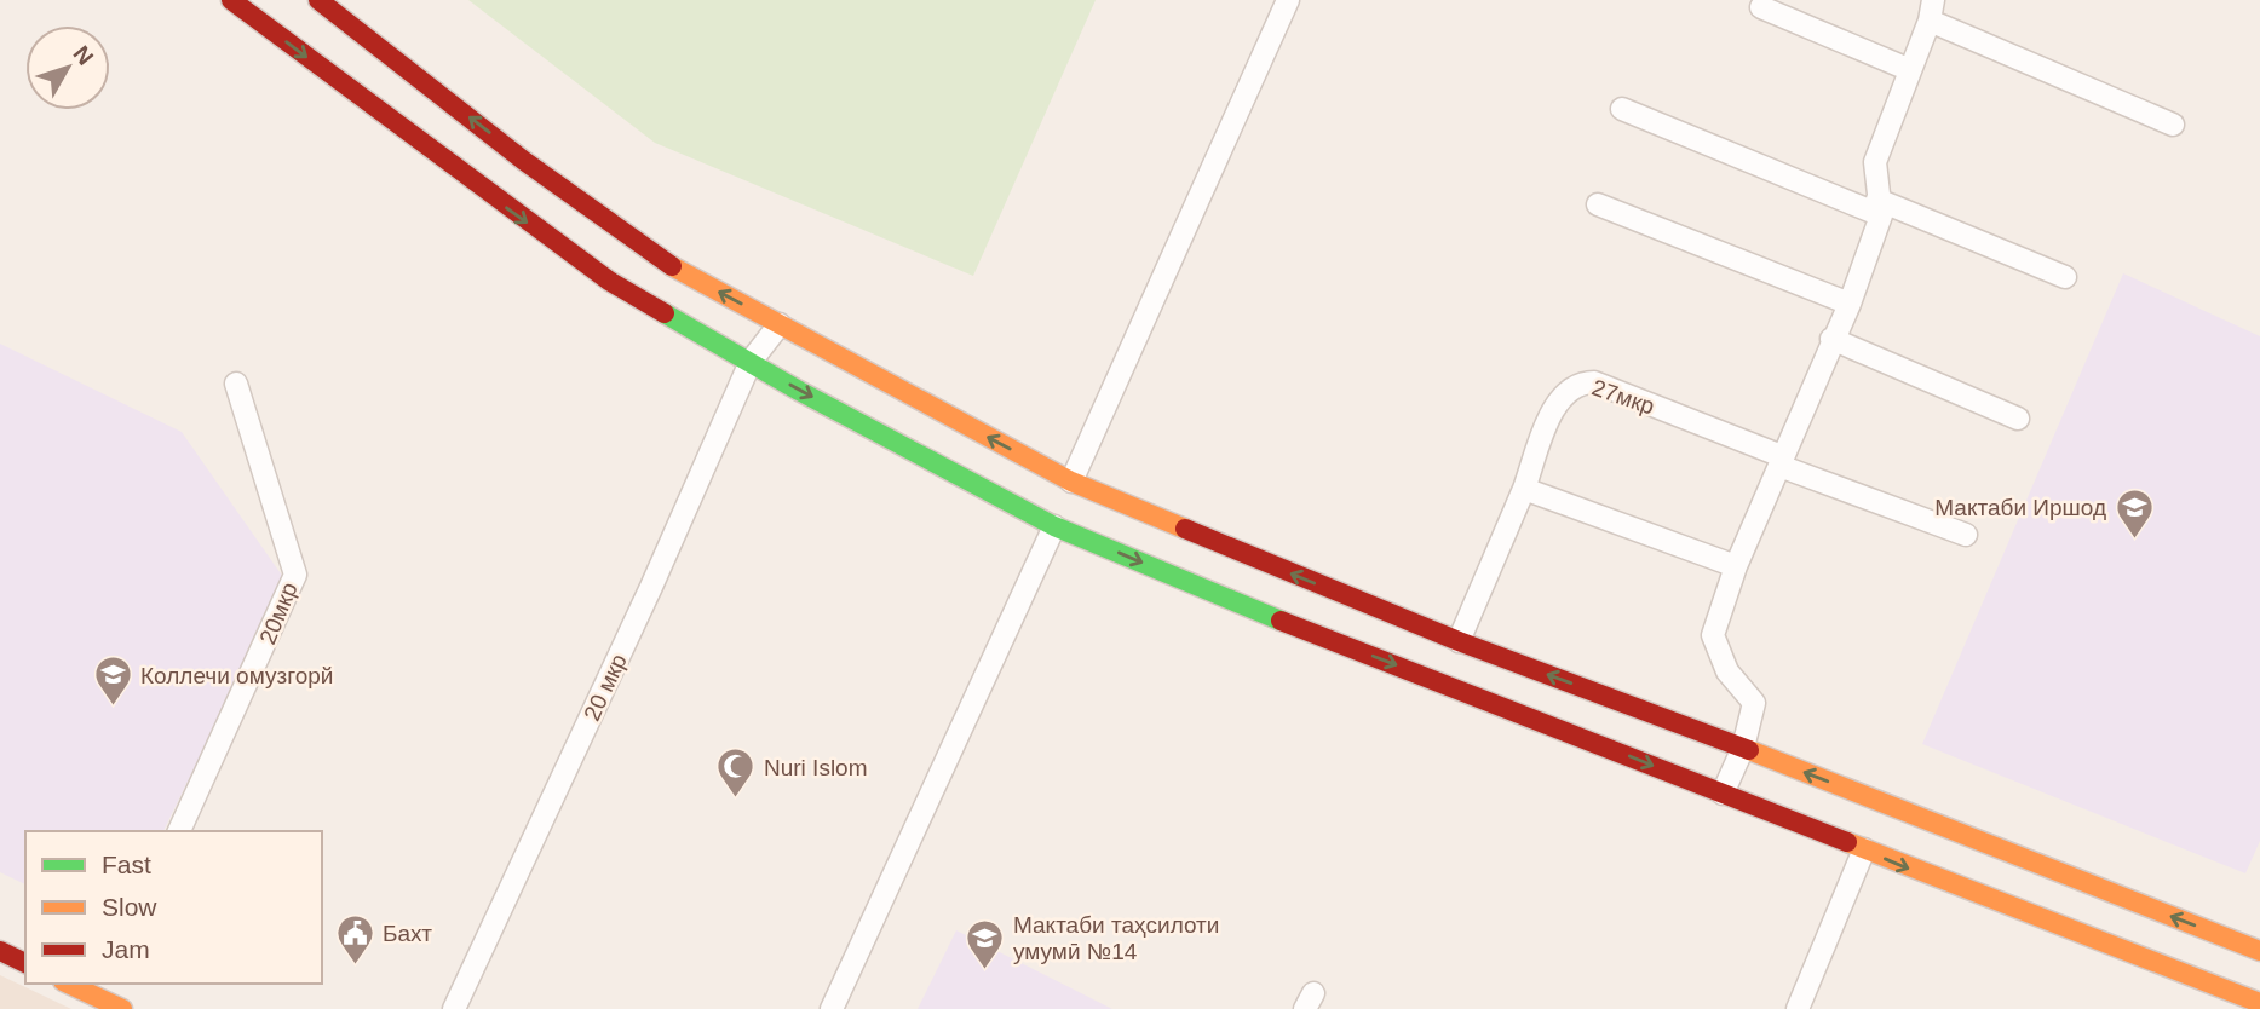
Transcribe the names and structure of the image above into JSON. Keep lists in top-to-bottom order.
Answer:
{
  "streets": {
    "street": ["27мкр", "20мкр", "20 мкр"]
  },
  "places": {
    "school or university": ["Мактаби Иршод", "Коллечи омузгорй", "Мактаби таҳсилоти умумӣ №14"],
    "mosque": ["Nuri Islom"],
    "public building": ["Бахт"]
  },
  "legend": ["Fast", "Slow", "Jam"],
  "north": "top right"
}
